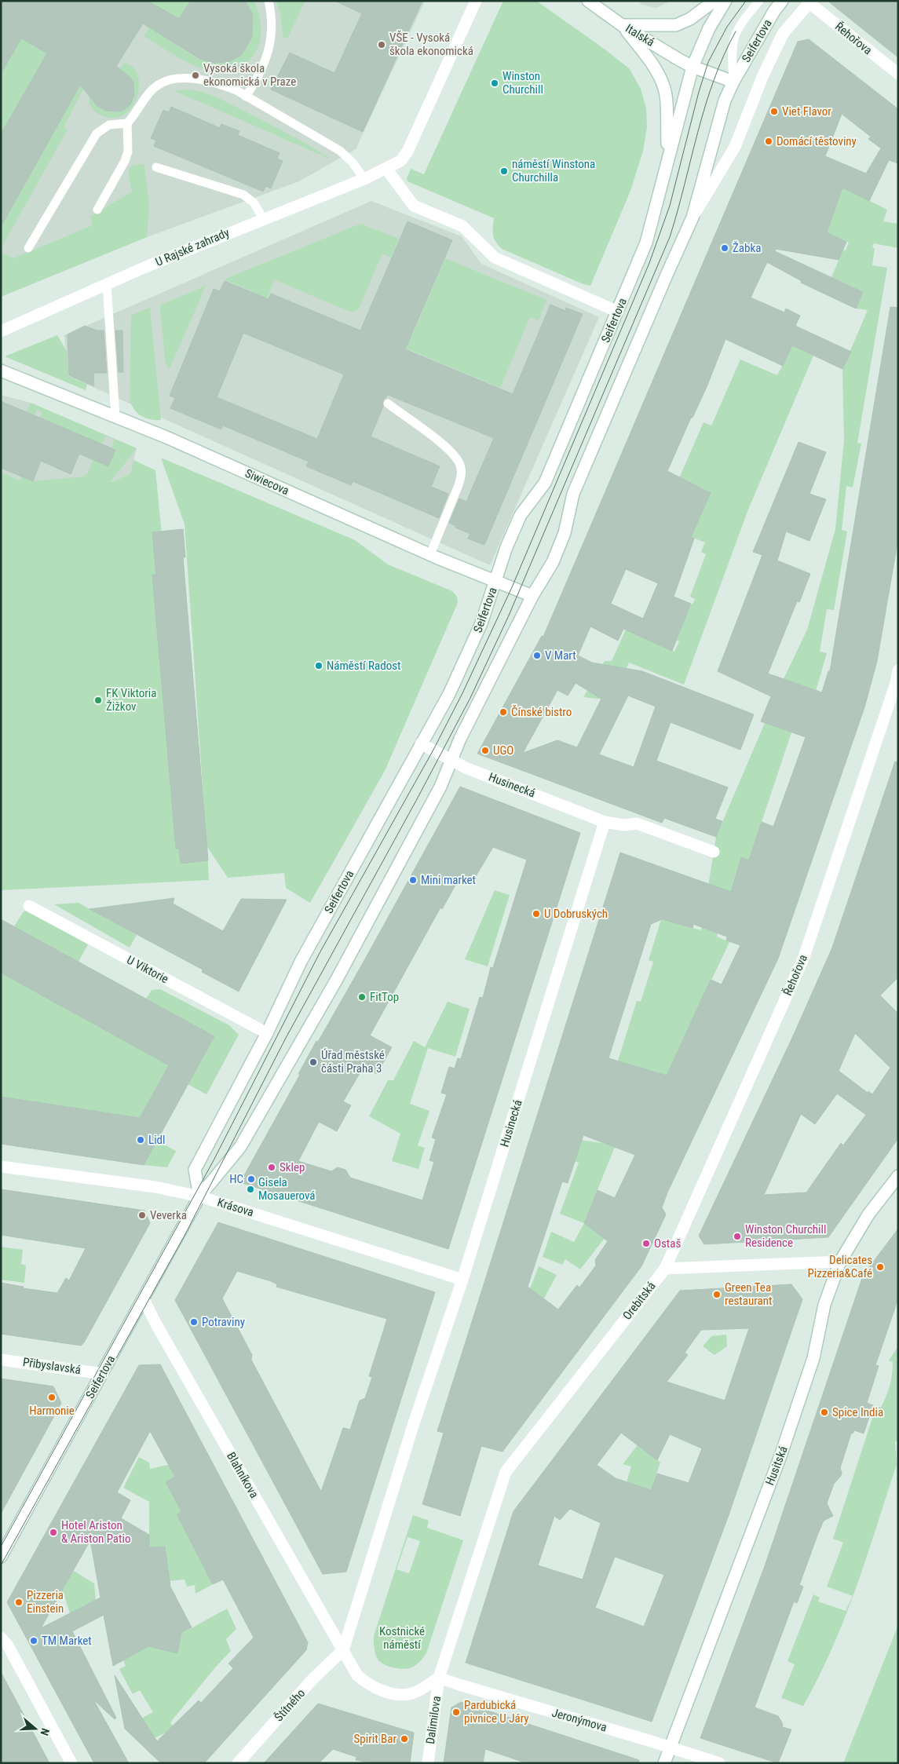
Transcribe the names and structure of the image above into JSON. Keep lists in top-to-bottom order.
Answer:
{
  "streets": {
    "street": [
      "Italská",
      "Řehořova",
      "Seifertova",
      "U Rajské zahrady",
      "Siwiecova",
      "Husinecká",
      "U Viktorie",
      "Krásova",
      "Orebitská",
      "Přibyslavská",
      "Husitská",
      "Blahníkova",
      "Štítného",
      "Dalimilova",
      "Jeronýmova"
    ]
  },
  "crossings": [
    ["Italská", "Seifertova"],
    ["Řehořova", "Seifertova"],
    ["Řehořova", "Orebitská"],
    ["Seifertova", "Siwiecova"],
    ["Seifertova", "Husinecká"],
    ["Seifertova", "U Viktorie"],
    ["Seifertova", "Krásova"],
    ["Seifertova", "Přibyslavská"],
    ["Seifertova", "Blahníkova"],
    ["Husinecká", "Krásova"],
    ["Husinecká", "Blahníkova"],
    ["Husinecká", "Štítného"],
    ["Orebitská", "Dalimilova"],
    ["Orebitská", "Jeronýmova"],
    ["Husitská", "Jeronýmova"],
    ["Blahníkova", "Štítného"],
    ["Dalimilova", "Jeronýmova"]
  ],
  "parks": ["Kostnické náměstí"],
  "places": [
    "VŠE - Vysoká škola ekonomická",
    "Vysoká škola ekonomická v Praze",
    "Winston Churchill",
    "Viet Flavor",
    "Domácí těstoviny",
    "náměstí Winstona Churchilla",
    "Žabka",
    "V Mart",
    "Náměstí Radost",
    "FK Viktoria Žižkov",
    "Čínské bistro",
    "UGO",
    "Mini market",
    "U Dobruských",
    "FitTop",
    "Úřad městské části Praha 3",
    "Lidl",
    "Sklep",
    "HC",
    "Gisela Mosauerová",
    "Veverka",
    "Winston Churchill Residence",
    "Ostaš",
    "Delicates Pizzeria&Café",
    "Green Tea restaurant",
    "Potraviny",
    "Harmonie",
    "Spice India",
    "Hotel Ariston & Ariston Patio",
    "Pizzeria Einstein",
    "TM Market",
    "Pardubická pivnice U Járy",
    "Spirit Bar"
  ],
  "north": "right"
}
